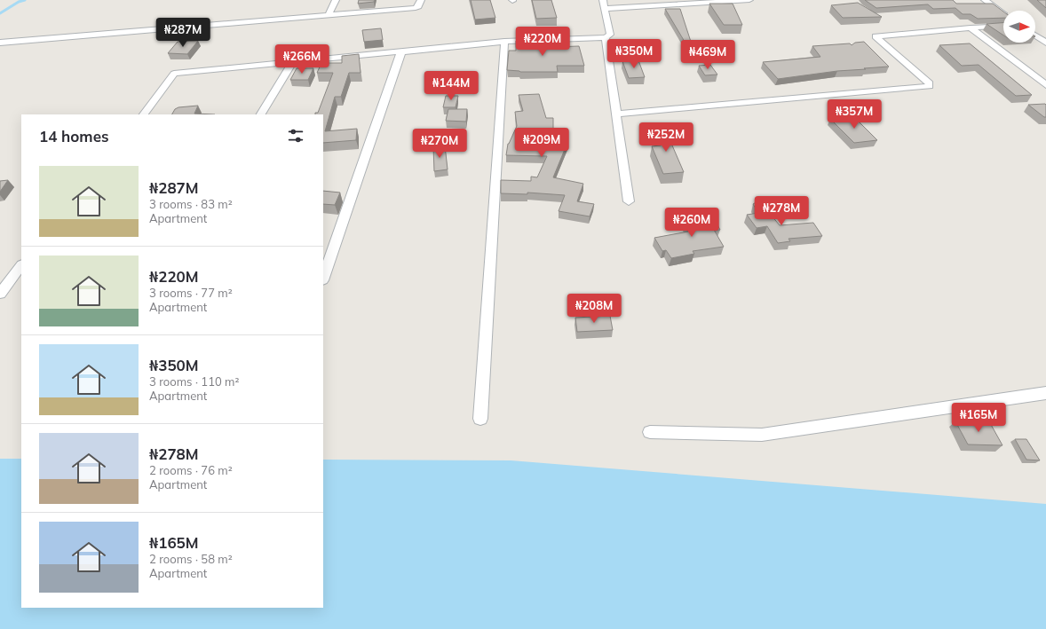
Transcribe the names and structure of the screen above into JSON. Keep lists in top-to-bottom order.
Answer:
{
  "north": "right",
  "page": {
    "price": [
      "₦287M",
      "₦220M",
      "₦350M",
      "₦469M",
      "₦266M",
      "₦144M",
      "₦357M",
      "₦252M",
      "₦209M",
      "₦270M",
      "₦278M",
      "₦260M",
      "₦208M",
      "₦165M"
    ],
    "heading": "14 homes",
    "list": [
      {
        "name": "₦287M",
        "note": "3 rooms · 83 m² · Apartment"
      },
      {
        "name": "₦220M",
        "note": "3 rooms · 77 m² · Apartment"
      },
      {
        "name": "₦350M",
        "note": "3 rooms · 110 m² · Apartment"
      },
      {
        "name": "₦278M",
        "note": "2 rooms · 76 m² · Apartment"
      },
      {
        "name": "₦165M",
        "note": "2 rooms · 58 m² · Apartment"
      }
    ]
  }
}
